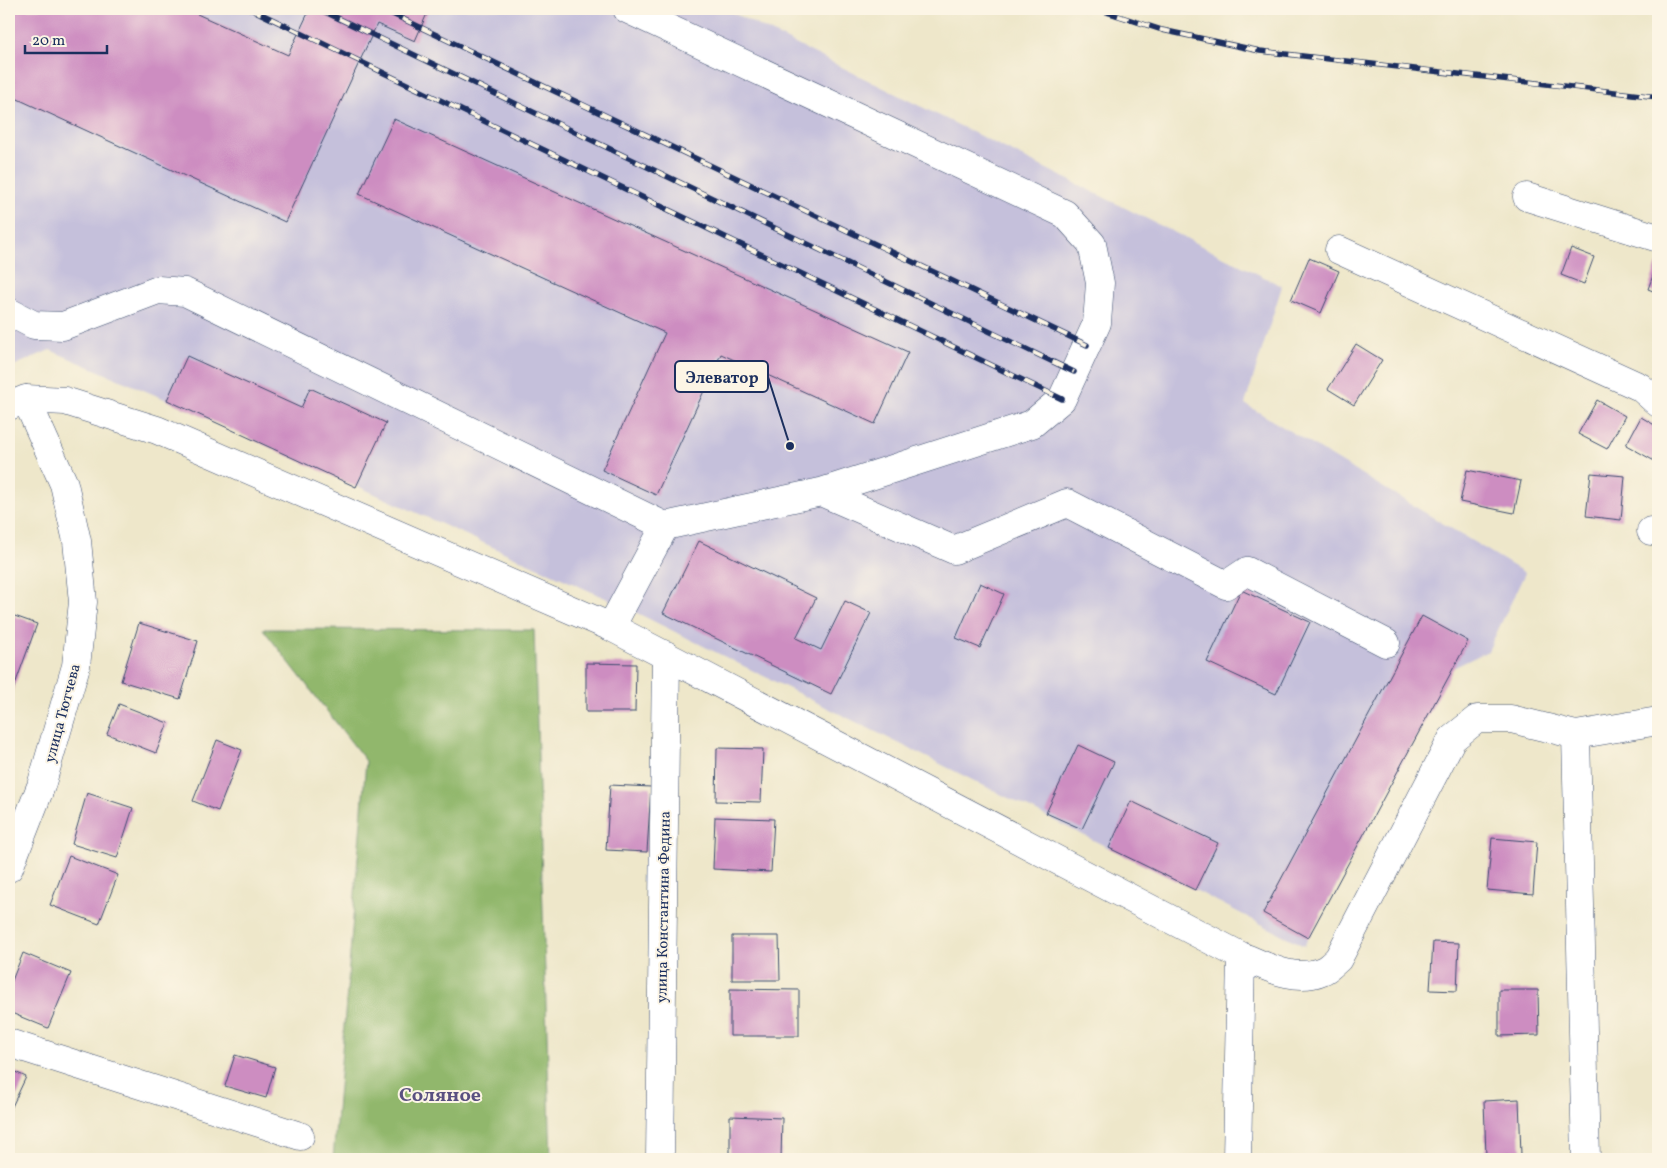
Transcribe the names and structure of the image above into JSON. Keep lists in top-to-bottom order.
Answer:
{
  "streets": {
    "street": ["улица Тютчева", "улица Константина Федина"]
  },
  "districts": ["Соляное"],
  "places": ["Элеватор"],
  "scale_bar": "20 m"
}
